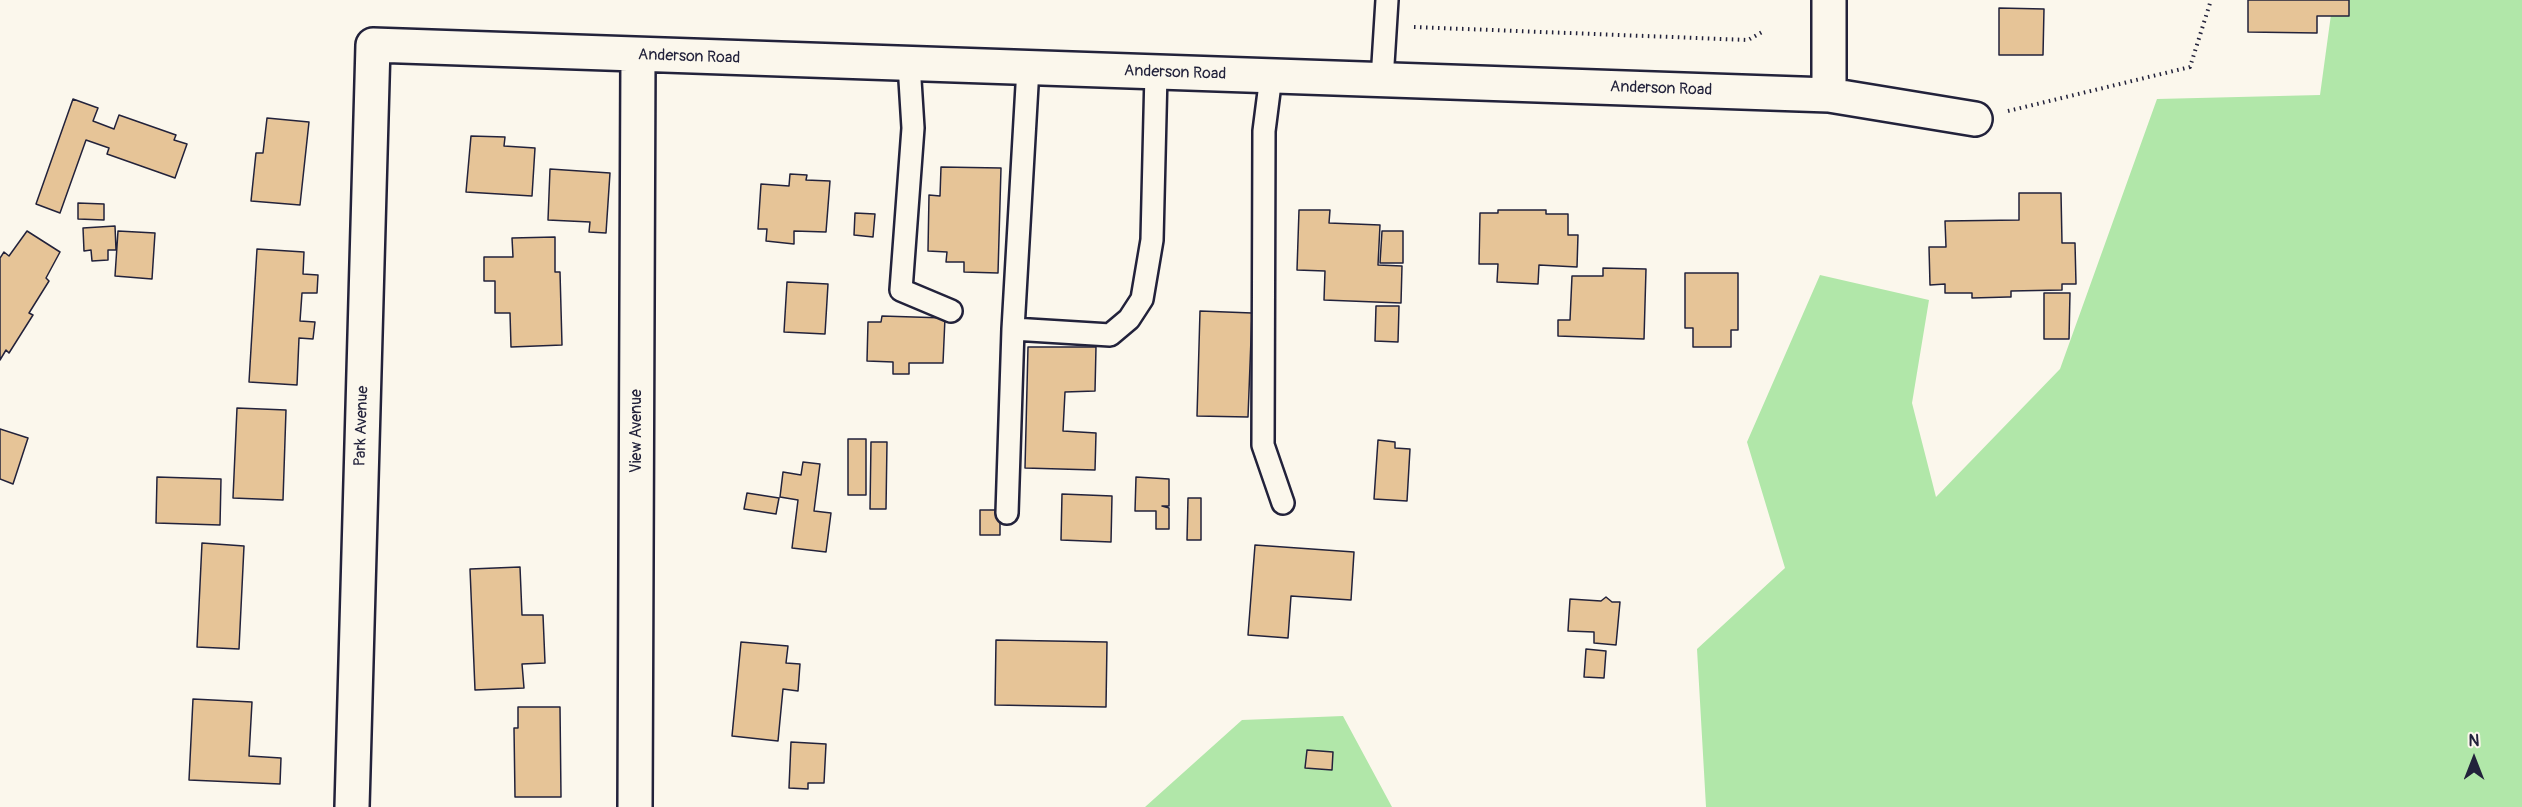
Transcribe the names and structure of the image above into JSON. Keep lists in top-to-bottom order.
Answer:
{
  "streets": {
    "street": ["Anderson Road", "Park Avenue", "View Avenue"]
  },
  "crossings": [
    ["Anderson Road", "Park Avenue"],
    ["Anderson Road", "View Avenue"]
  ],
  "north": "top"
}
